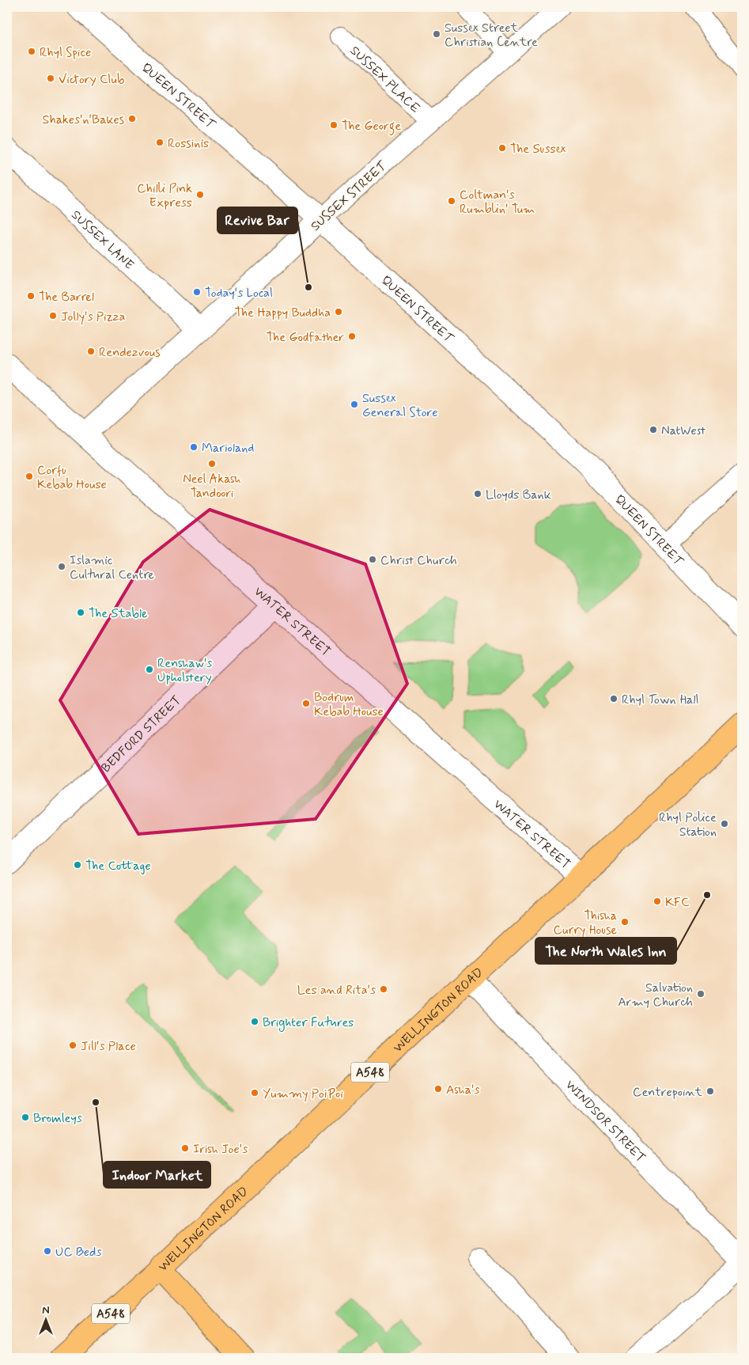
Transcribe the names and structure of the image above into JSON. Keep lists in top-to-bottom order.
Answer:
{
  "streets": {
    "main road": ["WELLINGTON ROAD", "A548"],
    "street": [
      "SUSSEX PLACE",
      "QUEEN STREET",
      "SUSSEX STREET",
      "SUSSEX LANE",
      "WATER STREET",
      "BEDFORD STREET",
      "WINDSOR STREET"
    ]
  },
  "crossings": [
    ["SUSSEX PLACE", "SUSSEX STREET"],
    ["QUEEN STREET", "SUSSEX STREET"],
    ["SUSSEX STREET", "SUSSEX LANE"],
    ["SUSSEX STREET", "WATER STREET"],
    ["WATER STREET", "BEDFORD STREET"],
    ["WATER STREET", "WELLINGTON ROAD"],
    ["WELLINGTON ROAD", "WINDSOR STREET"]
  ],
  "places": [
    "Sussex Street Christian Centre",
    "Rhyl Spice",
    "Victory Club",
    "Shakes'n'Bakes",
    "The George",
    "Rossinis",
    "The Sussex",
    "Chilli Pink Express",
    "Coltman's Rumblin' Tum",
    "Revive Bar",
    "Today's Local",
    "The Barrel",
    "The Happy Buddha",
    "Jolly's Pizza",
    "The Godfather",
    "Rendezvous",
    "Sussex General Store",
    "NatWest",
    "Marioland",
    "Neel Akash Tandoori",
    "Corfu Kebab House",
    "Lloyds Bank",
    "Christ Church",
    "Islamic Cultural Centre",
    "The Stable",
    "Renshaw's Upholstery",
    "Rhyl Town Hall",
    "Bodrum Kebab House",
    "Rhyl Police Station",
    "The Cottage",
    "The North Wales Inn",
    "KFC",
    "Thisha Curry House",
    "Les and Rita's",
    "Salvation Army Church",
    "Brighter Futures",
    "Jill's Place",
    "Asha's",
    "Centrepoint",
    "Yummy PoiPoi",
    "Indoor Market",
    "Bromleys",
    "Irish Joe's",
    "UC Beds"
  ],
  "north": "top"
}
